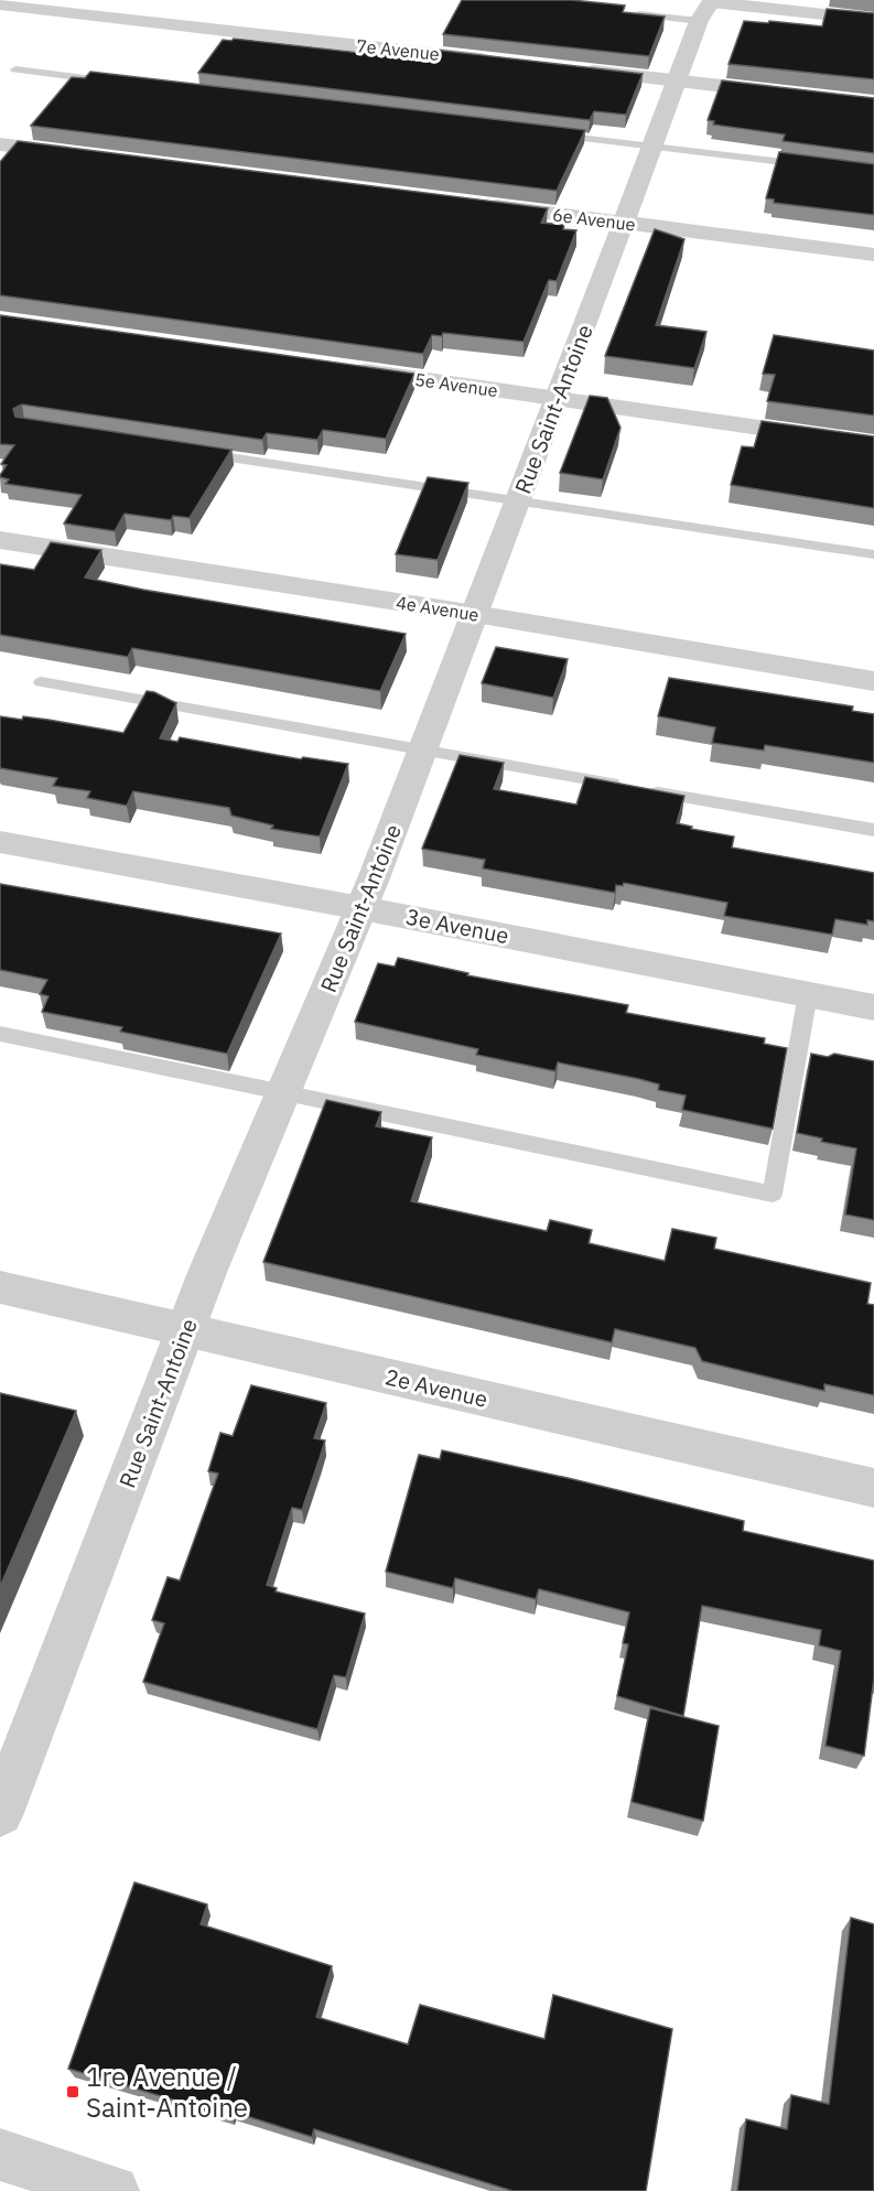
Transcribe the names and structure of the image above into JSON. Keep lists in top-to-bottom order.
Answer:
{
  "streets": {
    "street": [
      "7e Avenue",
      "6e Avenue",
      "5e Avenue",
      "Rue Saint-Antoine",
      "4e Avenue",
      "3e Avenue",
      "2e Avenue"
    ]
  },
  "crossings": [
    ["6e Avenue", "Rue Saint-Antoine"],
    ["5e Avenue", "Rue Saint-Antoine"],
    ["Rue Saint-Antoine", "4e Avenue"],
    ["Rue Saint-Antoine", "3e Avenue"],
    ["Rue Saint-Antoine", "2e Avenue"]
  ],
  "places": {
    "transit": ["1re Avenue / Saint-Antoine"]
  }
}
